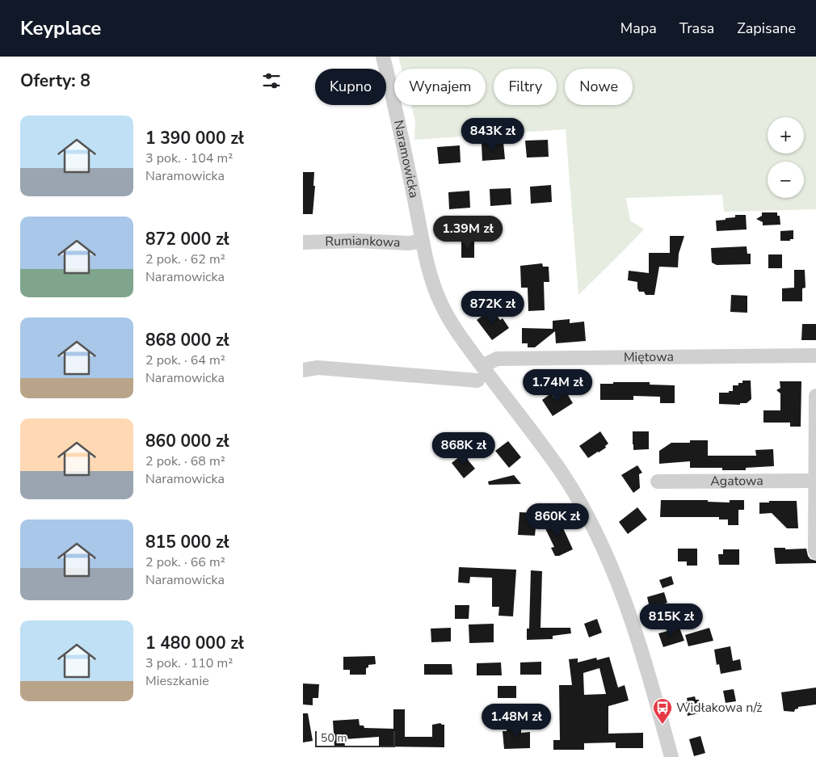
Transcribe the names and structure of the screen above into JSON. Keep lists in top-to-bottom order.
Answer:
{
  "streets": {
    "street": [
      "Naramowicka",
      "Rumiankowa",
      "Miętowa",
      "Agatowa"
    ]
  },
  "crossings": [
    ["Naramowicka", "Rumiankowa"],
    ["Naramowicka", "Miętowa"]
  ],
  "places": {
    "bus stop": ["Widłakowa n/ż"]
  },
  "scale_bar": "50 m",
  "page": {
    "header": "Keyplace",
    "nav": ["Mapa", "Trasa", "Zapisane"],
    "heading": "Oferty: 8",
    "chip": [
      "Kupno",
      "Wynajem",
      "Filtry",
      "Nowe"
    ],
    "list": [
      {
        "name": "1 390 000 zł",
        "note": "3 pok. · 104 m² · Naramowicka"
      },
      {
        "name": "872 000 zł",
        "note": "2 pok. · 62 m² · Naramowicka"
      },
      {
        "name": "868 000 zł",
        "note": "2 pok. · 64 m² · Naramowicka"
      },
      {
        "name": "860 000 zł",
        "note": "2 pok. · 68 m² · Naramowicka"
      },
      {
        "name": "815 000 zł",
        "note": "2 pok. · 66 m² · Naramowicka"
      },
      {
        "name": "1 480 000 zł",
        "note": "3 pok. · 110 m² · Mieszkanie"
      }
    ],
    "map_buttons": ["+", "−"],
    "price": [
      "843K zł",
      "1.39M zł",
      "872K zł",
      "1.74M zł",
      "868K zł",
      "860K zł",
      "815K zł",
      "1.48M zł"
    ],
    "scale": "50 m"
  }
}
